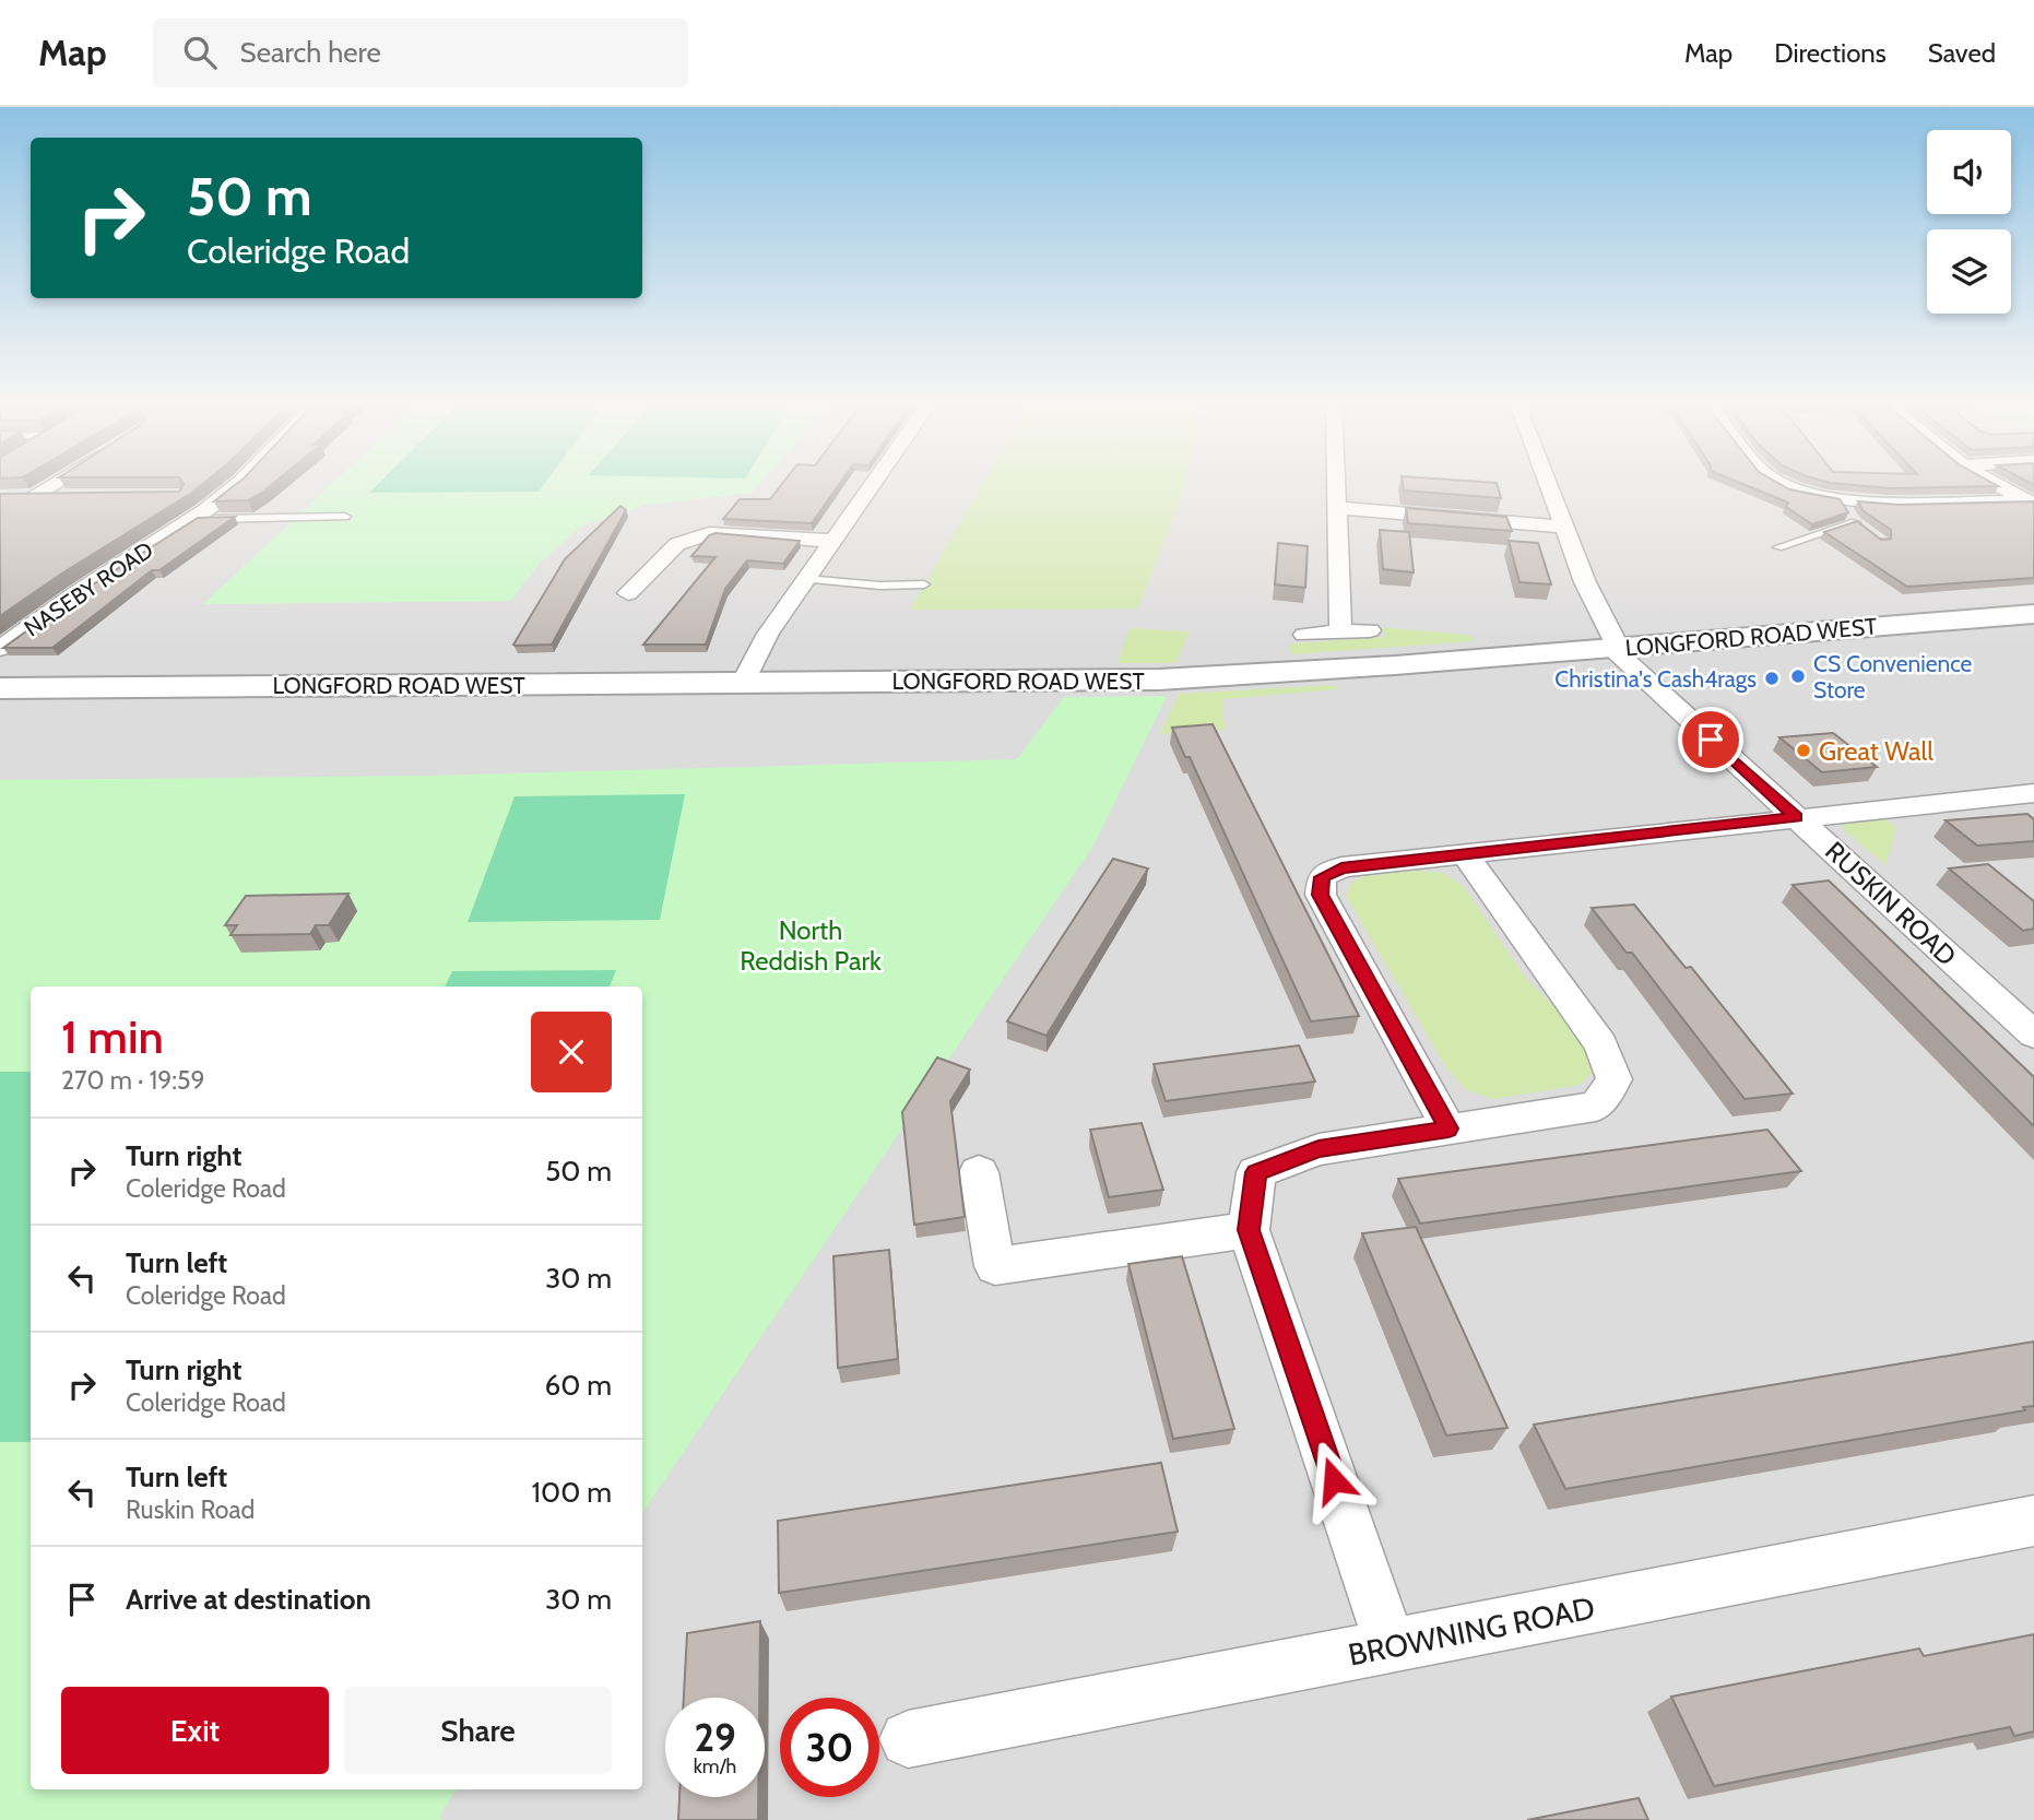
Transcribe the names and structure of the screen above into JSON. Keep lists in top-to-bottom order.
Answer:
{
  "streets": {
    "street": [
      "NASEBY ROAD",
      "LONGFORD ROAD WEST",
      "RUSKIN ROAD",
      "BROWNING ROAD"
    ]
  },
  "crossings": [
    ["LONGFORD ROAD WEST", "RUSKIN ROAD"]
  ],
  "parks": ["North Reddish Park"],
  "places": ["CS Convenience Store", "Christina's Cash4rags", "Great Wall"],
  "page": {
    "header": "Map",
    "search": "Search here",
    "nav": ["Map", "Directions", "Saved"],
    "turn": ["50 m", "Coleridge Road"],
    "heading": ["1 min", "270 m · 19:59"],
    "list": [
      {
        "name": "Turn right",
        "note": "Coleridge Road",
        "value": "50 m"
      },
      {
        "name": "Turn left",
        "note": "Coleridge Road",
        "value": "30 m"
      },
      {
        "name": "Turn right",
        "note": "Coleridge Road",
        "value": "60 m"
      },
      {
        "name": "Turn left",
        "note": "Ruskin Road",
        "value": "100 m"
      },
      {
        "name": "Arrive at destination",
        "value": "30 m"
      }
    ],
    "buttons": ["Exit", "Share"],
    "speed": "29 km/h",
    "limit": "30"
  }
}
